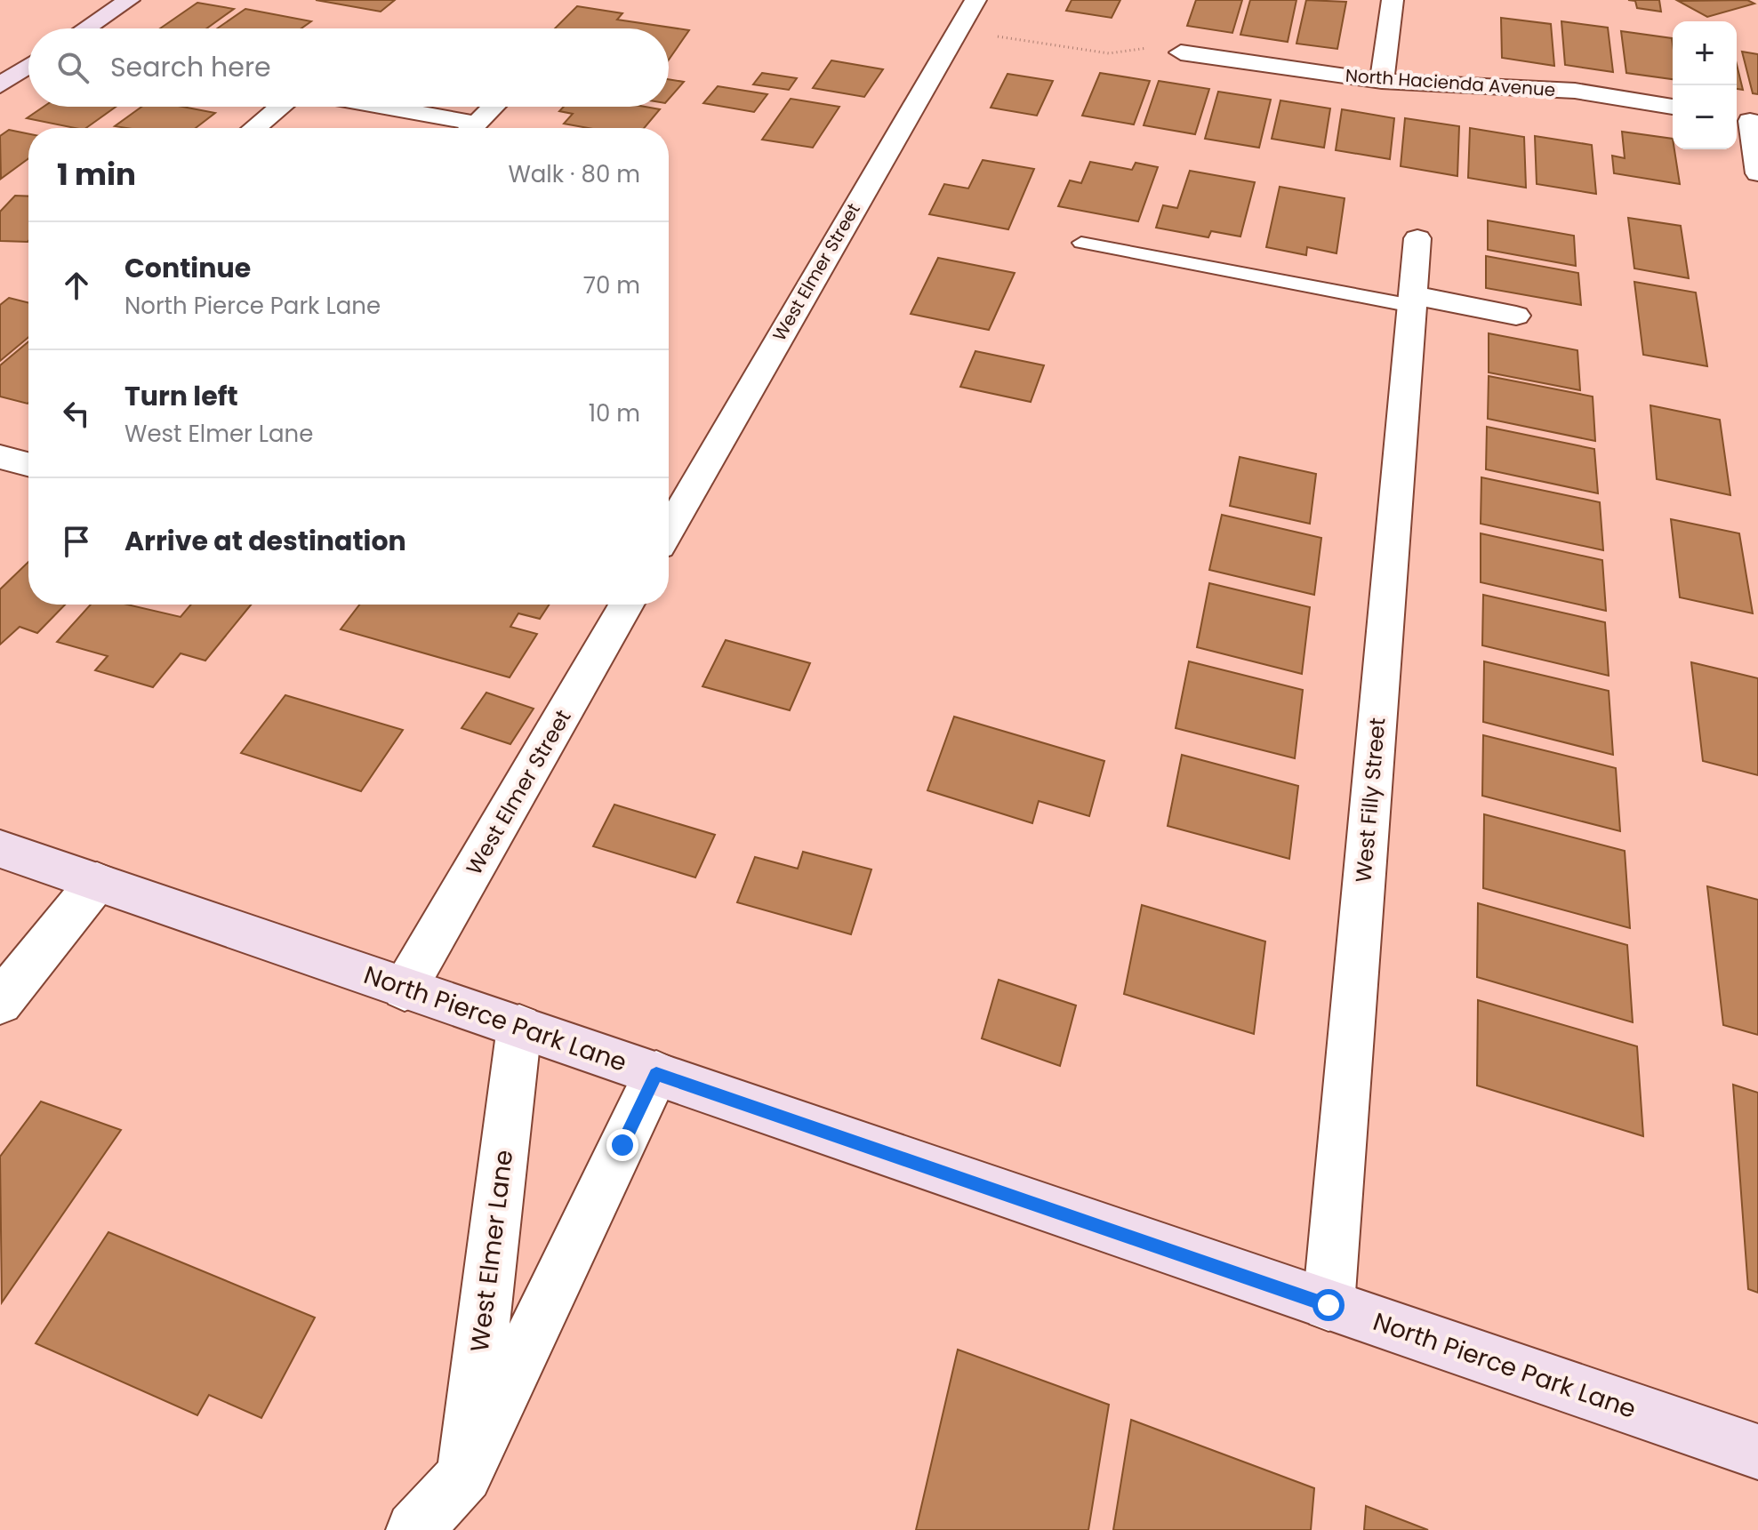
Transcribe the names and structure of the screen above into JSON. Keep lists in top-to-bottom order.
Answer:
{
  "streets": {
    "street": [
      "North Hacienda Avenue",
      "West Elmer Street",
      "West Filly Street",
      "North Pierce Park Lane",
      "West Elmer Lane"
    ]
  },
  "crossings": [
    ["West Elmer Street", "North Pierce Park Lane"],
    ["West Filly Street", "North Pierce Park Lane"],
    ["North Pierce Park Lane", "West Elmer Lane"]
  ],
  "page": {
    "map_buttons": ["+", "−"],
    "search": "Search here",
    "heading": ["1 min", "Walk · 80 m"],
    "list": [
      ["Continue", "North Pierce Park Lane", "70 m"],
      ["Turn left", "West Elmer Lane", "10 m"],
      "Arrive at destination"
    ]
  }
}
